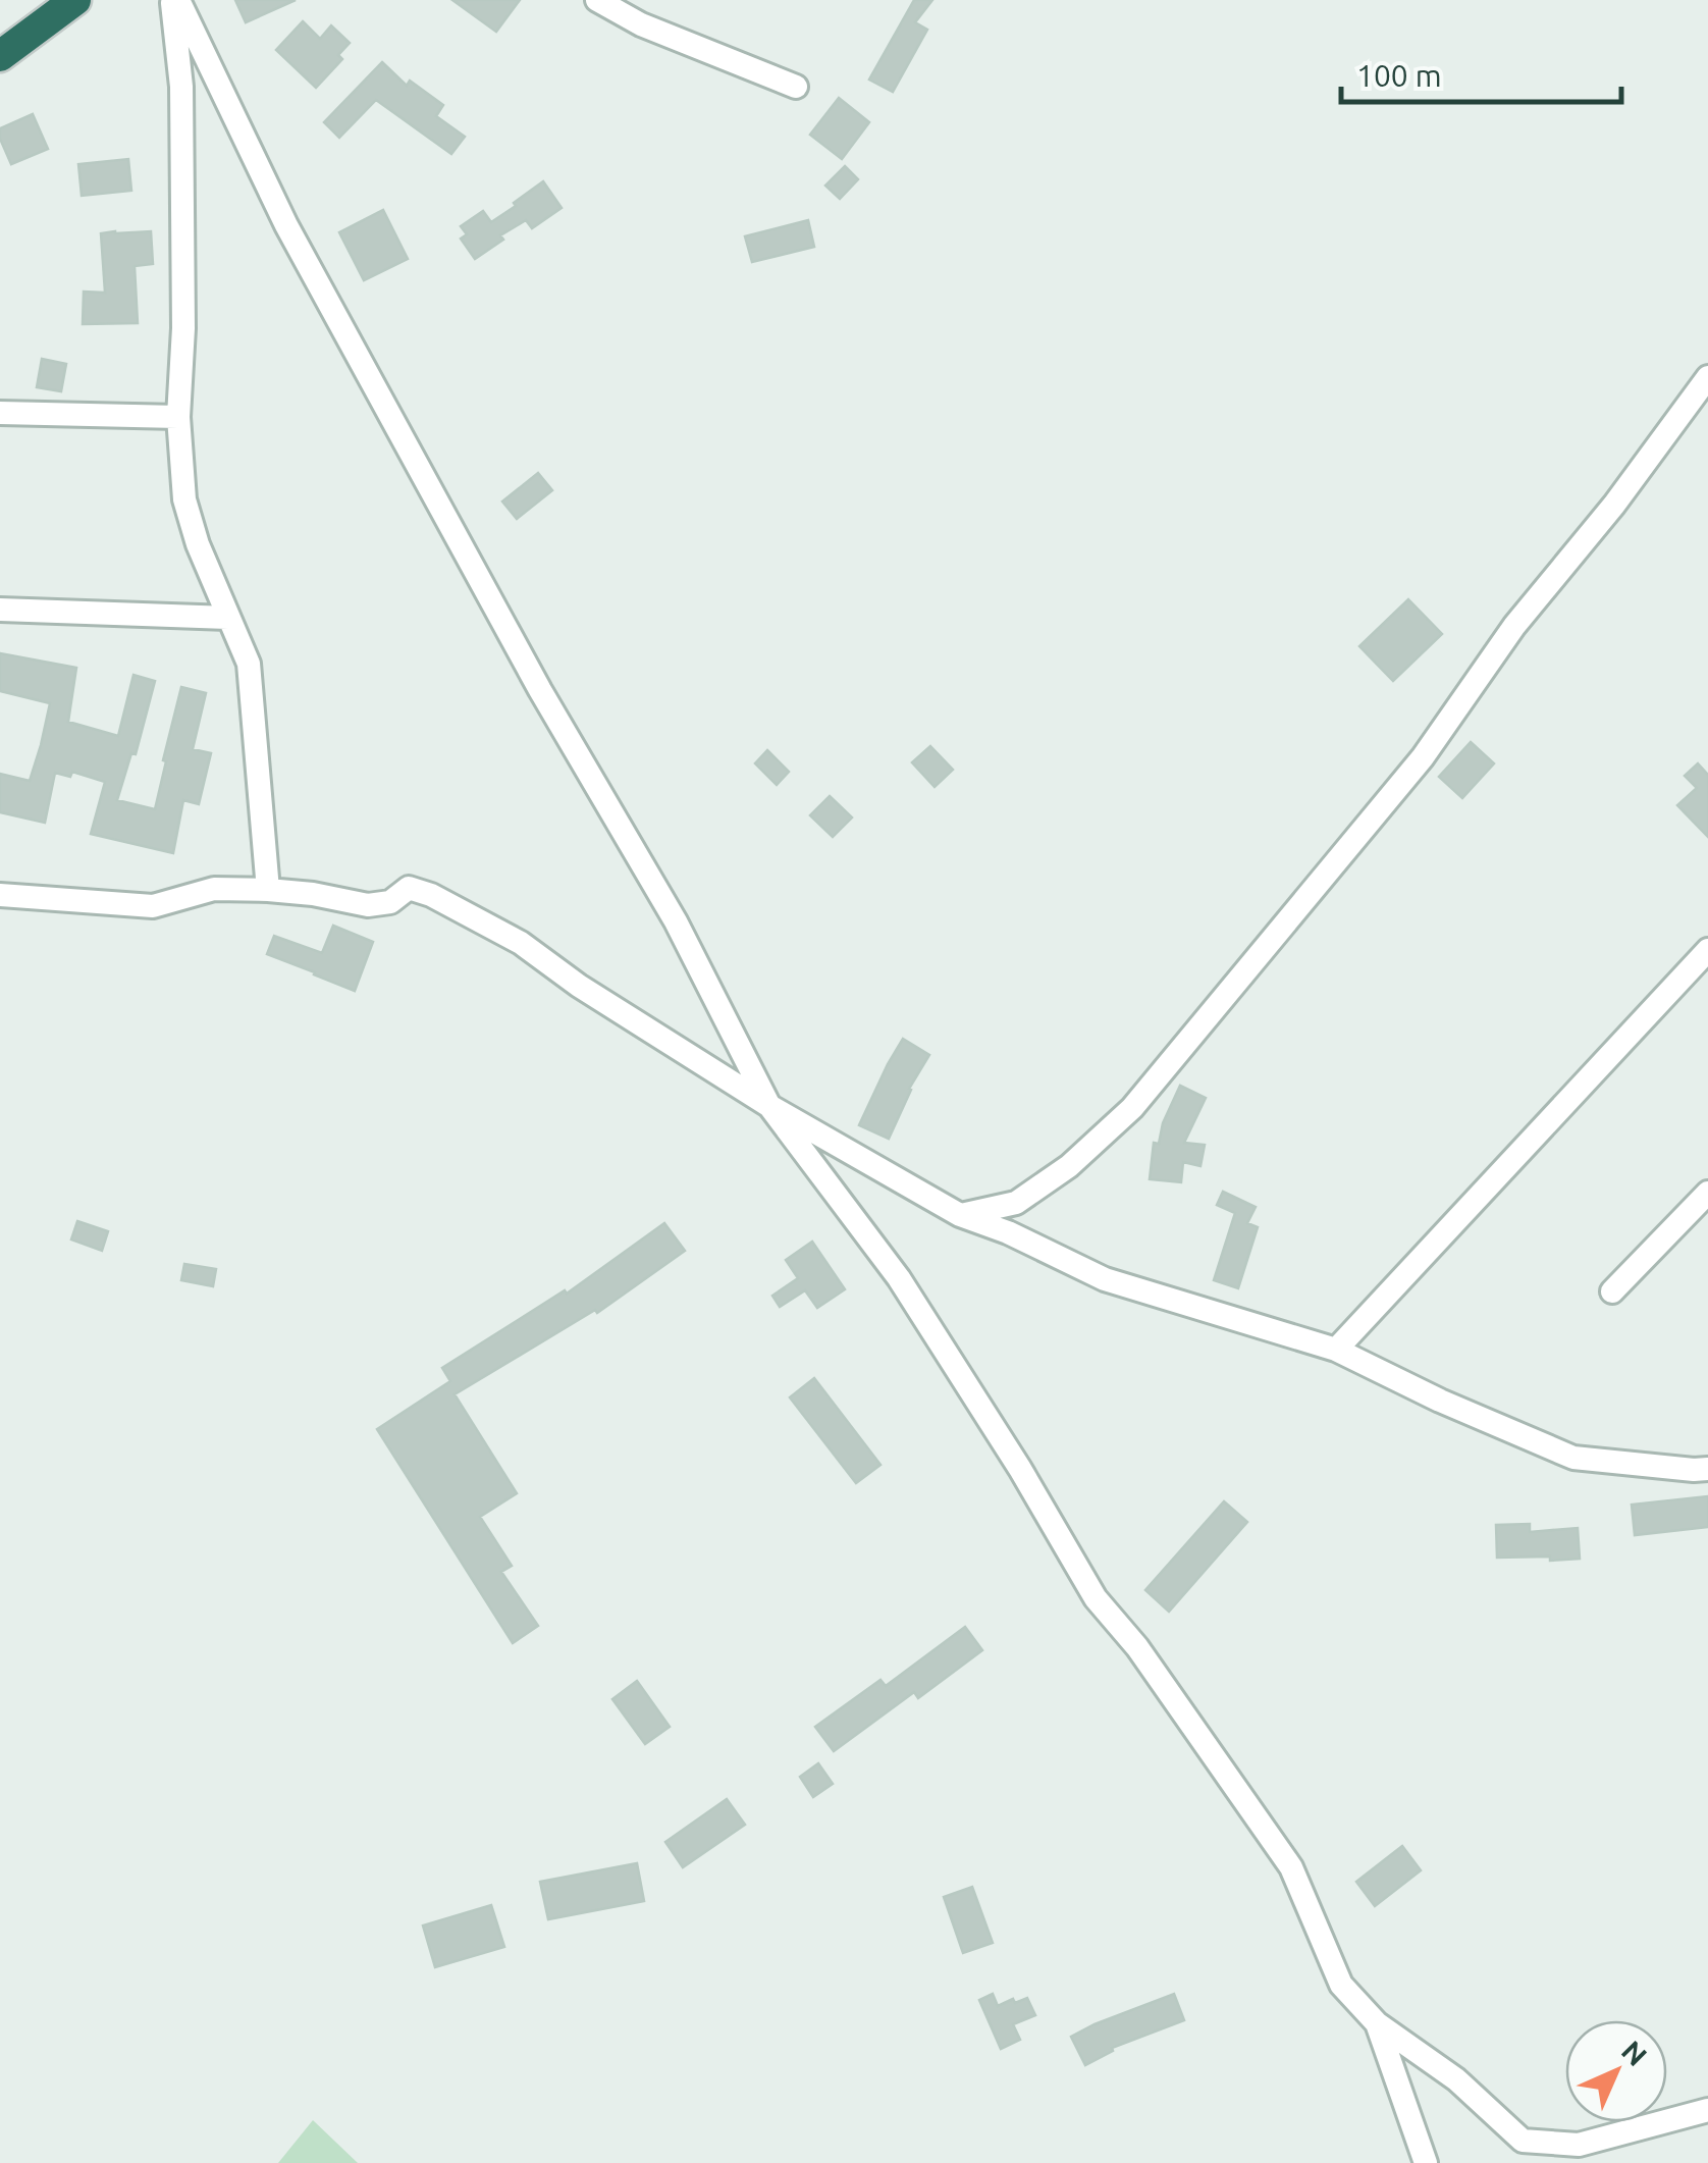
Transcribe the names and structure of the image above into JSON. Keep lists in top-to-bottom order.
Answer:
{
  "scale_bar": "100 m",
  "north": "top right"
}
